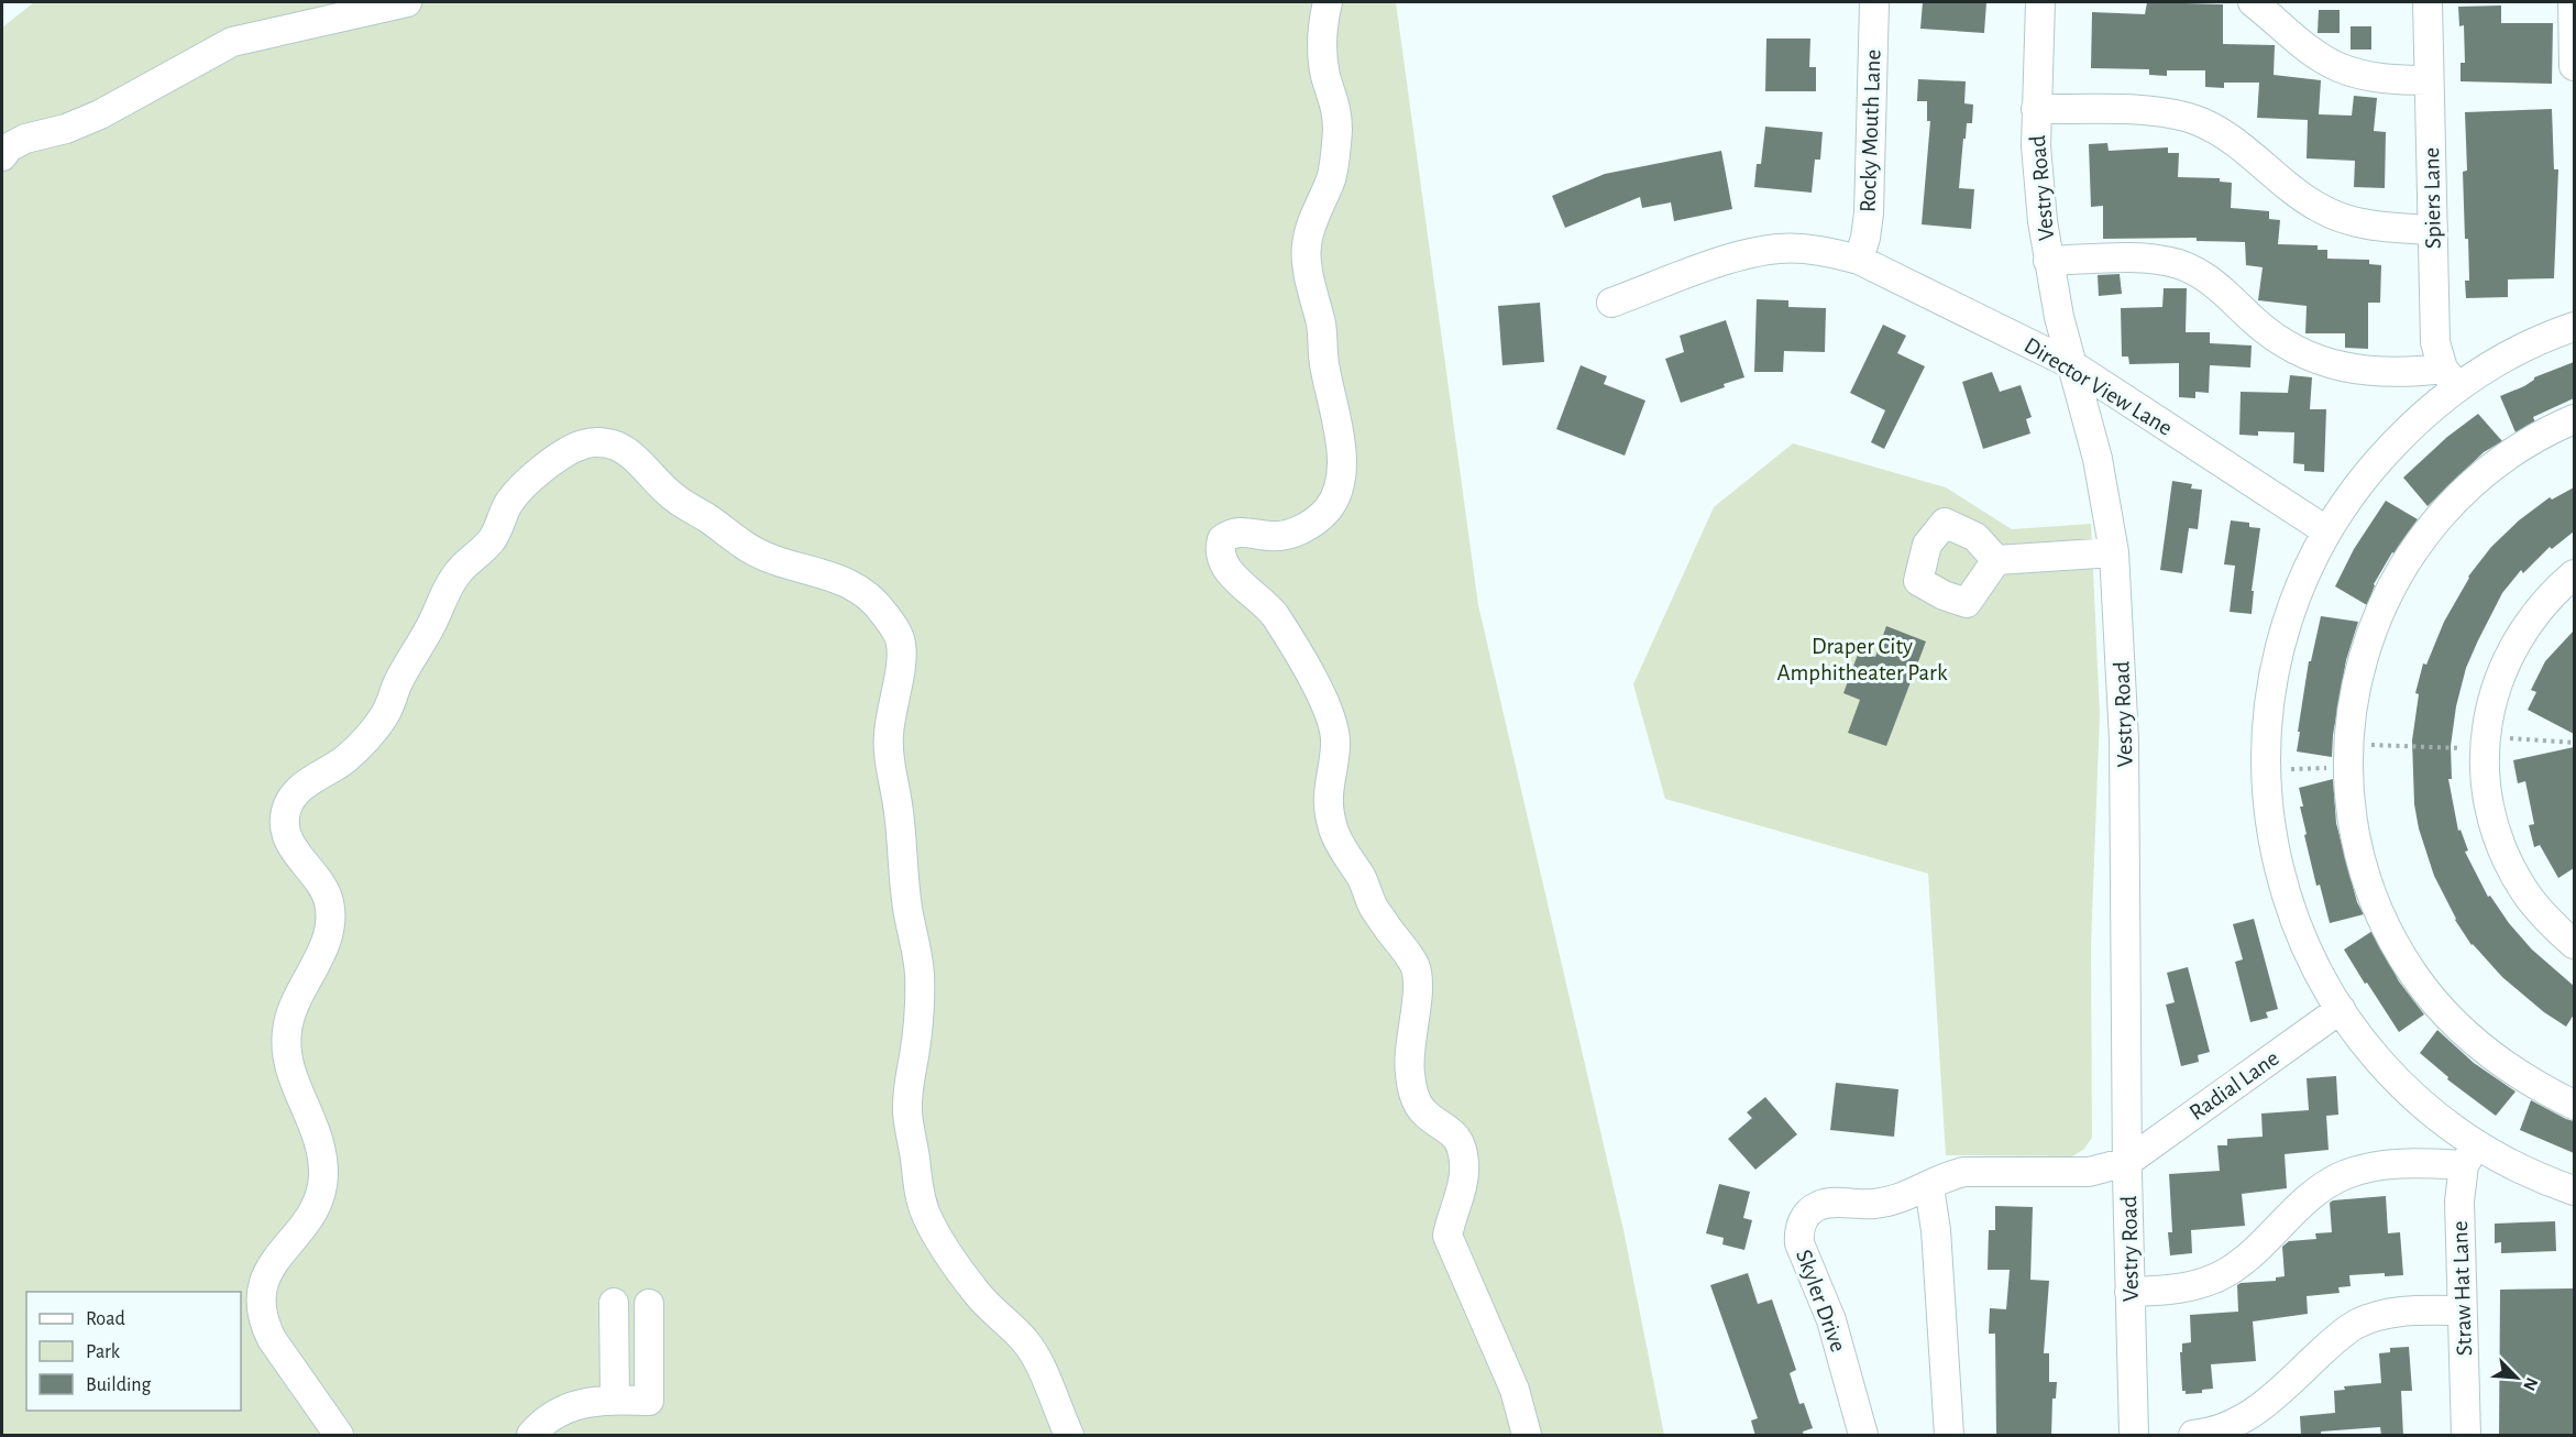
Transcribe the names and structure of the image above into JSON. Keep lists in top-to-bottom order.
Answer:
{
  "streets": {
    "street": [
      "Rocky Mouth Lane",
      "Vestry Road",
      "Spiers Lane",
      "Director View Lane",
      "Radial Lane",
      "Straw Hat Lane",
      "Skyler Drive"
    ]
  },
  "crossings": [
    ["Rocky Mouth Lane", "Director View Lane"],
    ["Vestry Road", "Director View Lane"],
    ["Vestry Road", "Radial Lane"],
    ["Vestry Road", "Skyler Drive"],
    ["Radial Lane", "Skyler Drive"]
  ],
  "parks": ["Draper City Amphitheater Park"],
  "legend": ["Road", "Park", "Building"],
  "north": "bottom right"
}
